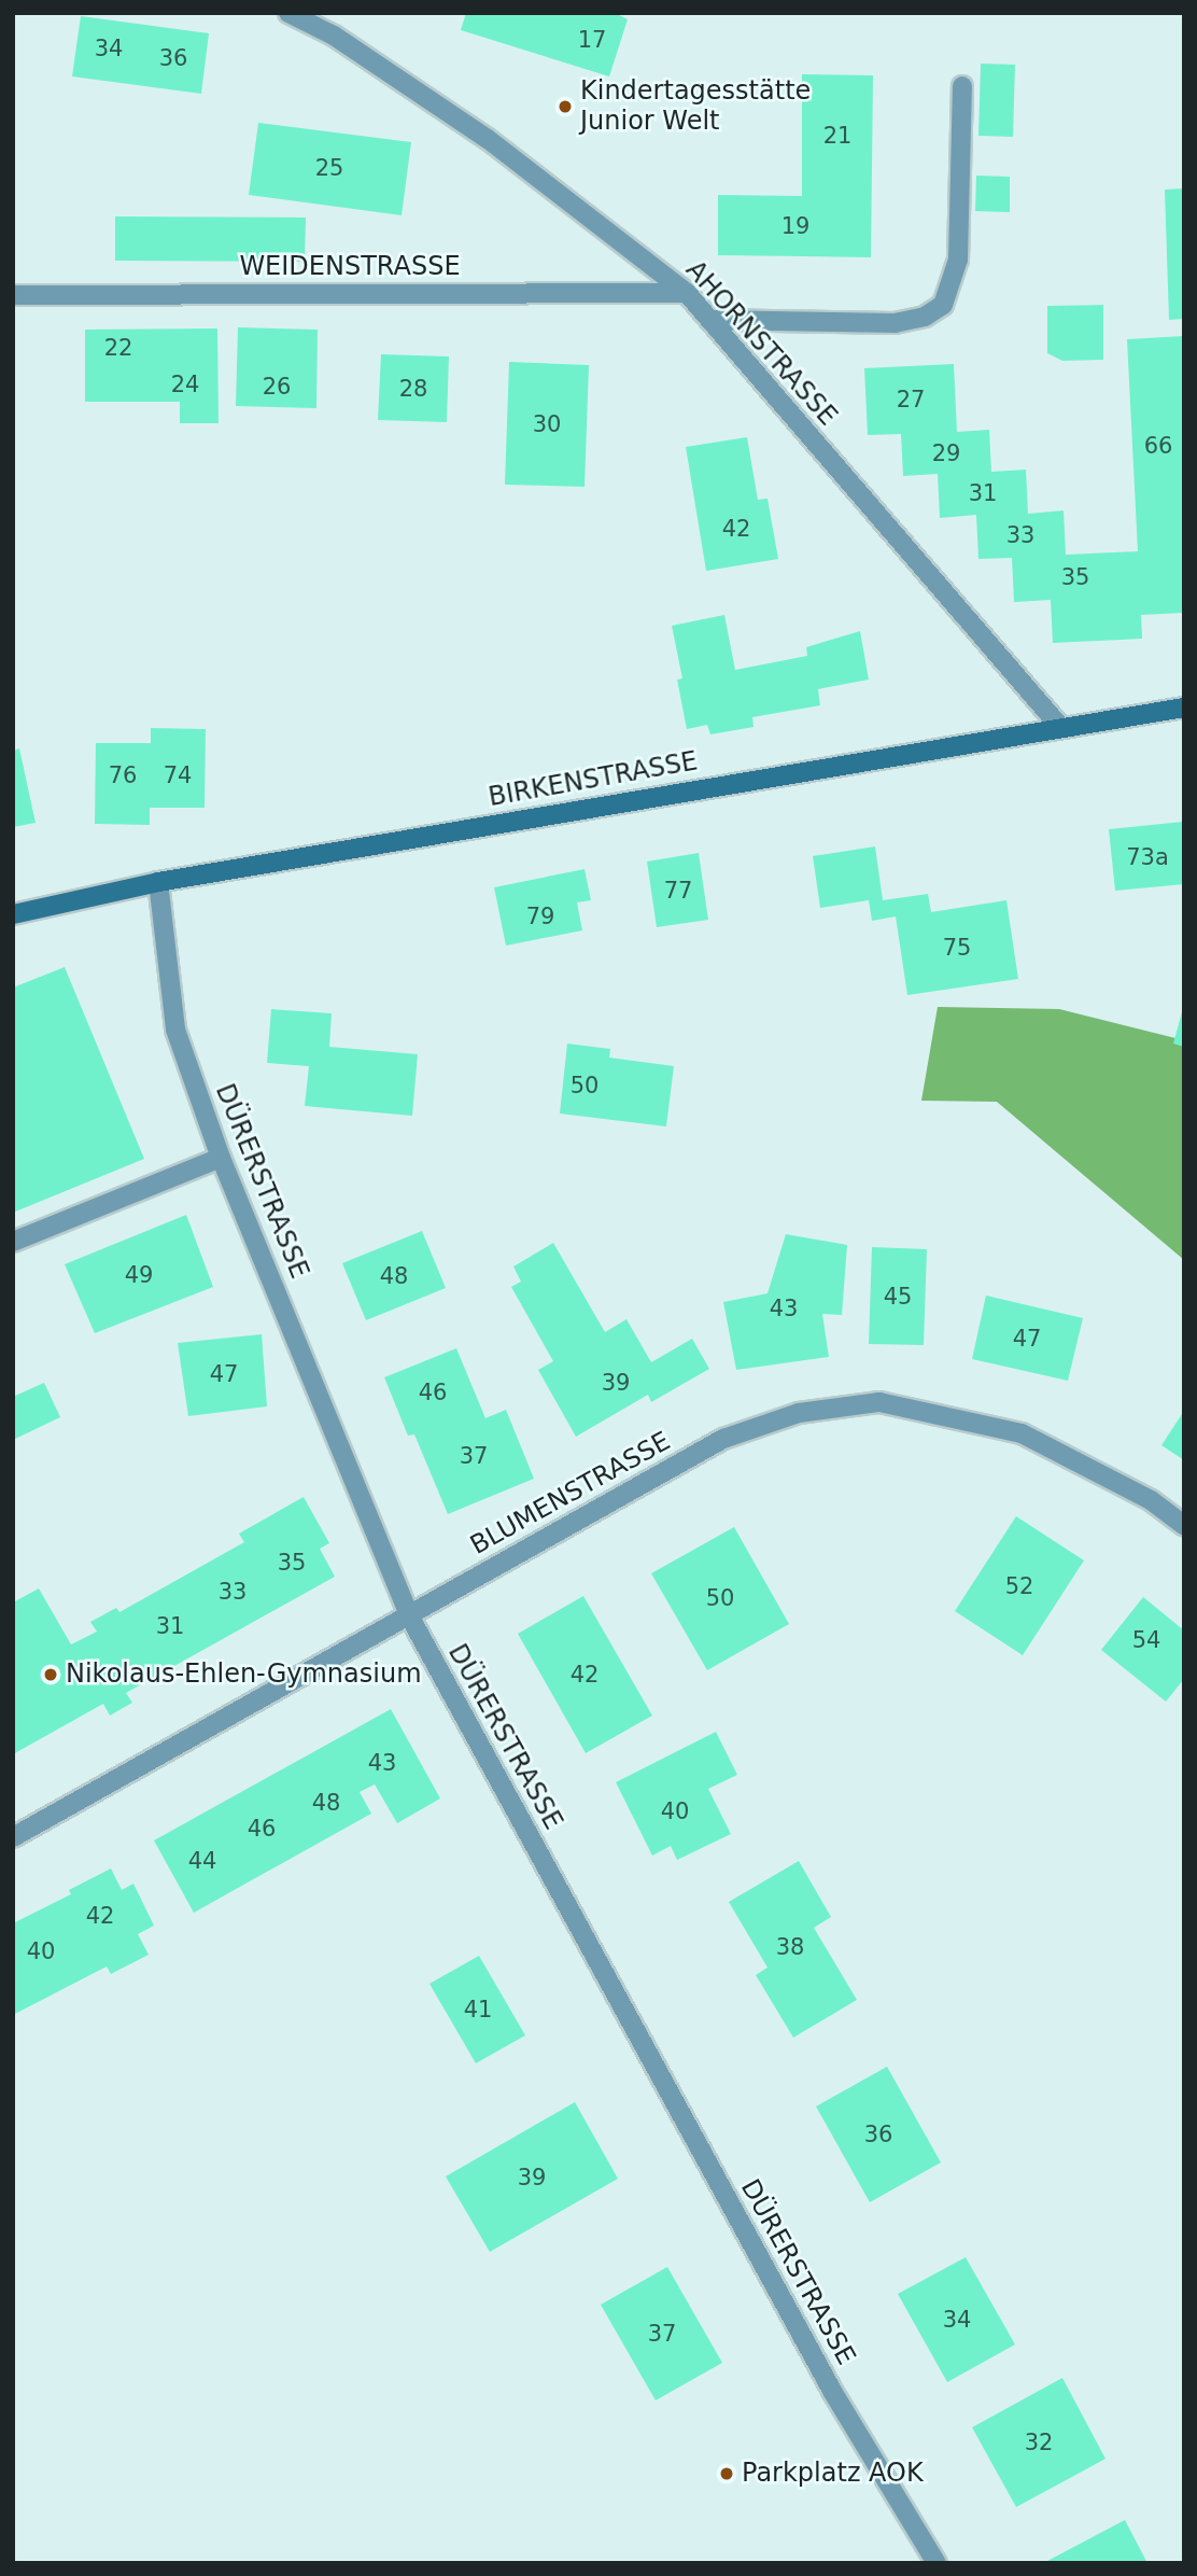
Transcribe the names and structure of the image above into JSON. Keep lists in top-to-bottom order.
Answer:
{
  "streets": {
    "street": [
      "WEIDENSTRASSE",
      "AHORNSTRASSE",
      "BIRKENSTRASSE",
      "DÜRERSTRASSE",
      "BLUMENSTRASSE"
    ]
  },
  "crossings": [
    ["WEIDENSTRASSE", "AHORNSTRASSE"],
    ["AHORNSTRASSE", "BIRKENSTRASSE"],
    ["BIRKENSTRASSE", "DÜRERSTRASSE"],
    ["DÜRERSTRASSE", "BLUMENSTRASSE"]
  ],
  "places": ["Kindertagesstätte Junior Welt", "Nikolaus-Ehlen-Gymnasium", "Parkplatz AOK"],
  "house_numbers": [
    "17",
    "34",
    "36",
    "21",
    "25",
    "19",
    "22",
    "24",
    "26",
    "28",
    "27",
    "30",
    "66",
    "29",
    "31",
    "42",
    "33",
    "35",
    "76",
    "74",
    "73a",
    "77",
    "79",
    "75",
    "50",
    "49",
    "48",
    "45",
    "43",
    "47",
    "47",
    "39",
    "46",
    "37",
    "35",
    "52",
    "33",
    "50",
    "31",
    "54",
    "42",
    "43",
    "48",
    "40",
    "46",
    "44",
    "42",
    "38",
    "40",
    "41",
    "36",
    "39",
    "34",
    "37",
    "32"
  ]
}
